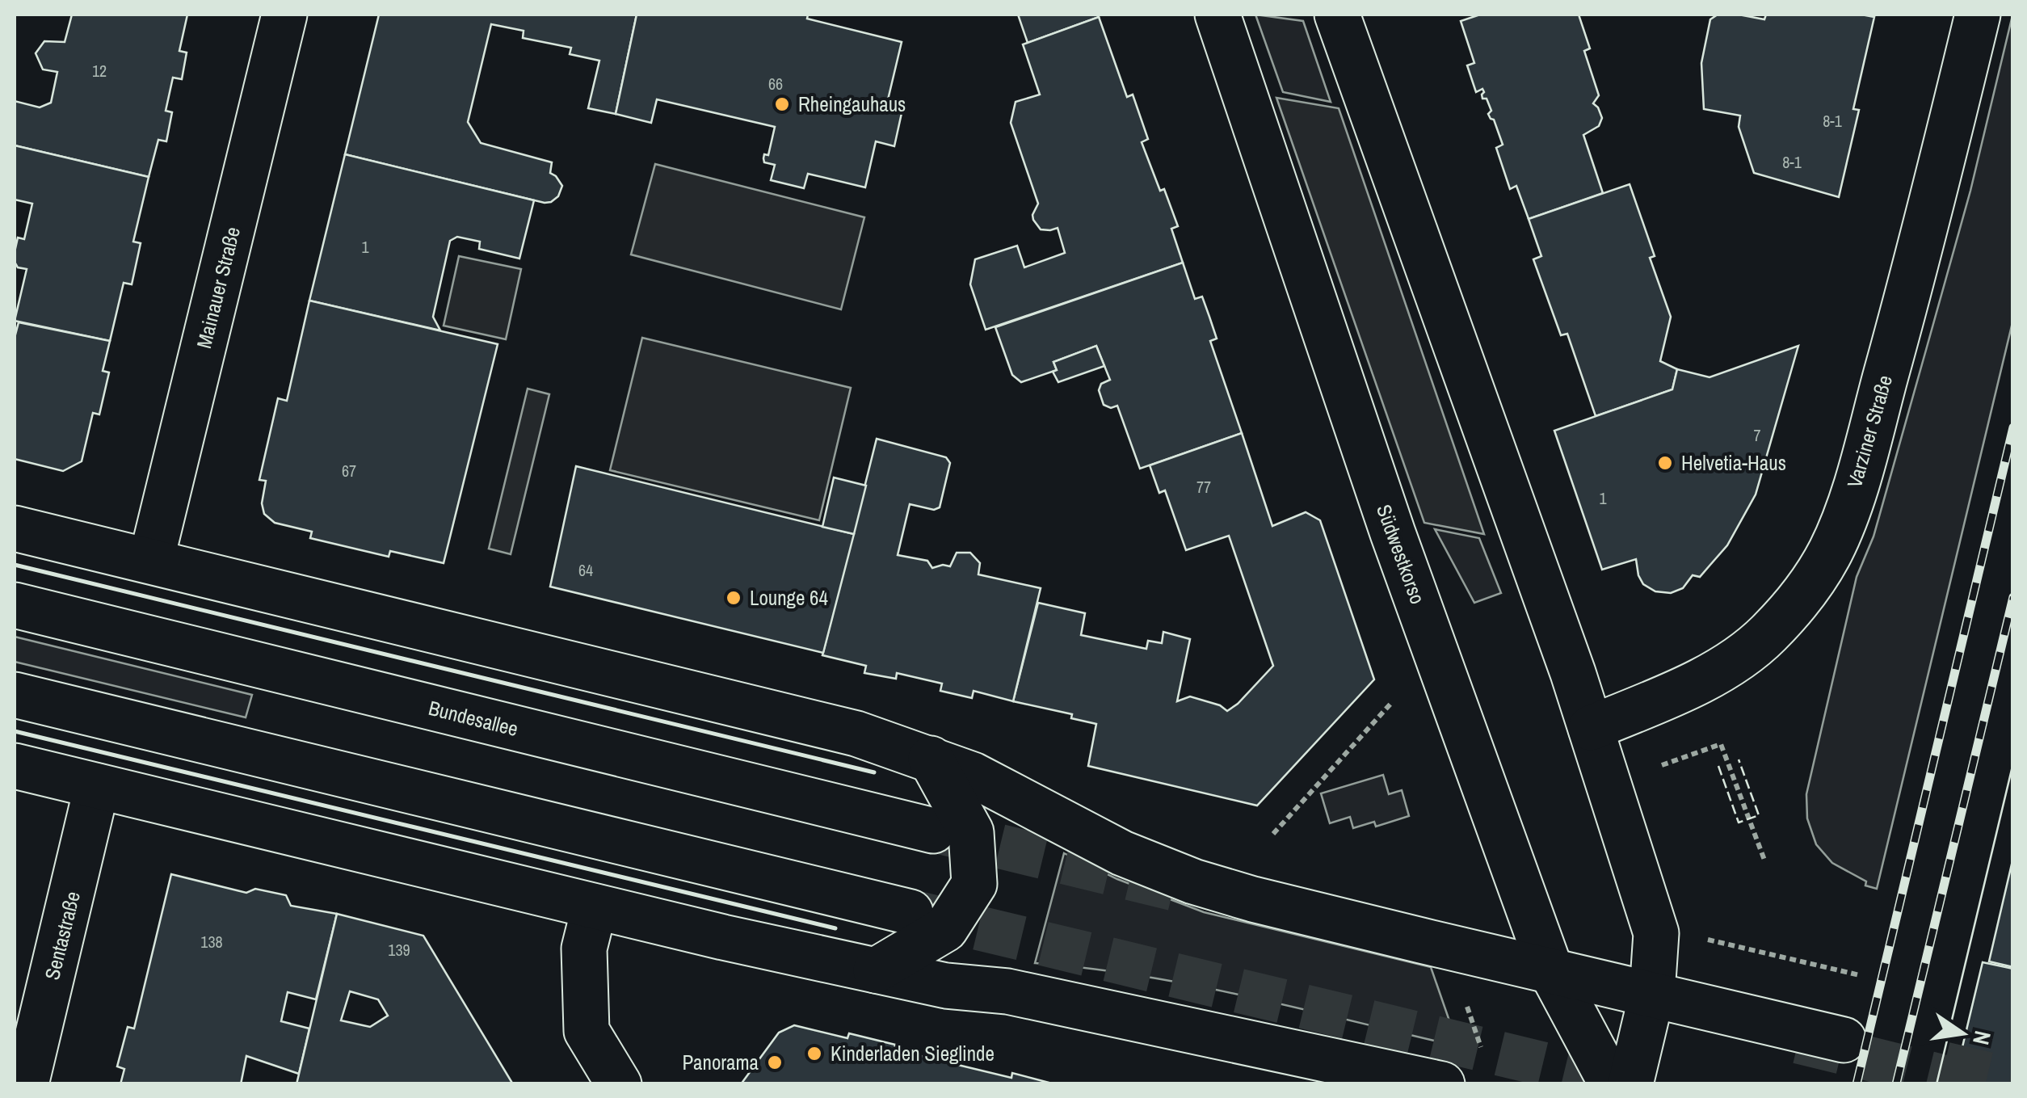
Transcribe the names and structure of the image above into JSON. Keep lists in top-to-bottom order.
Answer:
{
  "streets": {
    "main road": [
      "Mainauer Straße",
      "Varziner Straße",
      "Südwestkorso",
      "Bundesallee",
      "Sentastraße"
    ]
  },
  "places": [
    "Rheingauhaus",
    "Helvetia-Haus",
    "Lounge 64",
    "Kinderladen Sieglinde",
    "Panorama"
  ],
  "house_numbers": [
    "12",
    "66",
    "8-1",
    "8-1",
    "1",
    "7",
    "67",
    "77",
    "1",
    "64",
    "138",
    "139"
  ],
  "north": "right"
}
